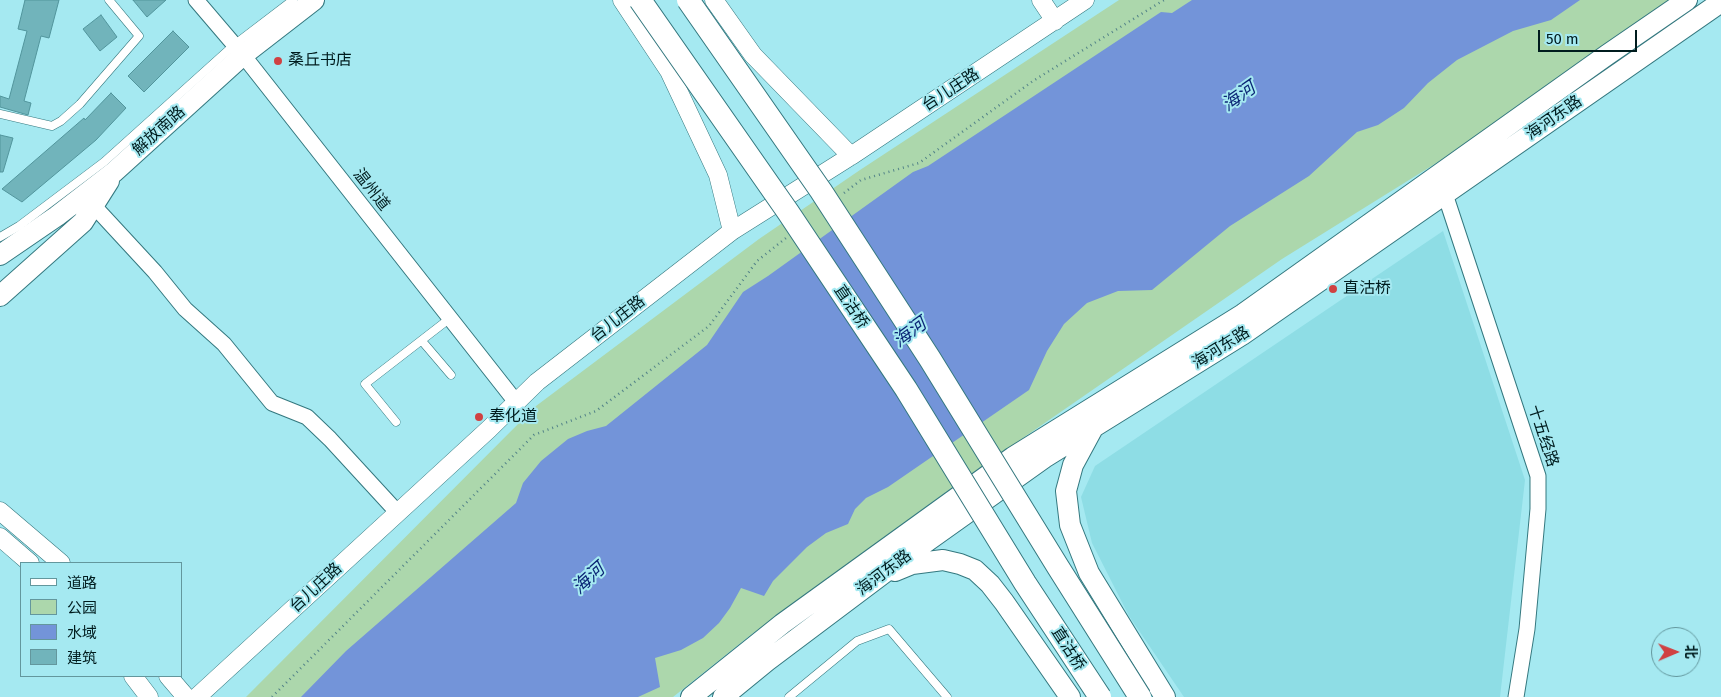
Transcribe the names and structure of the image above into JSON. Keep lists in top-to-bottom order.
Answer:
{
  "streets": {
    "main road": ["海河东路", "解放南路", "直沽桥"],
    "street": ["台儿庄路", "温州道", "十五经路"]
  },
  "crossings": [
    ["台儿庄路", "温州道"],
    ["海河东路", "十五经路"],
    ["解放南路", "温州道"]
  ],
  "water": ["海河"],
  "places": ["桑丘书店", "直沽桥", "奉化道"],
  "legend": [
    "道路",
    "公园",
    "水域",
    "建筑"
  ],
  "scale_bar": "50 m",
  "north": "right"
}
